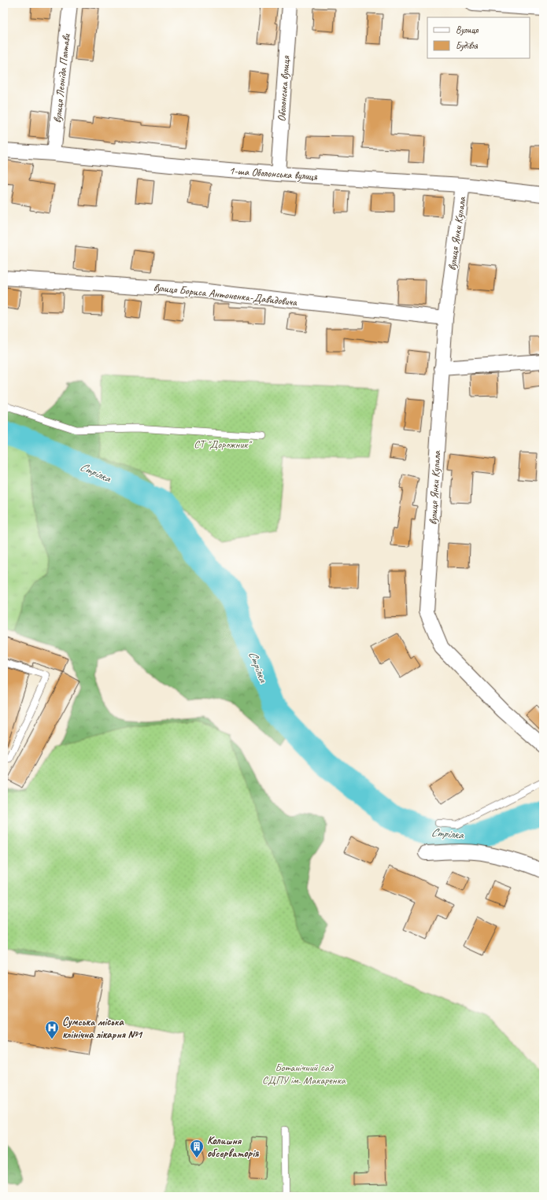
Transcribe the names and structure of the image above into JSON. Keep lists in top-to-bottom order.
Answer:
{
  "streets": {
    "street": [
      "вулиця Леоніда Полтави",
      "Оболонська вулиця",
      "1-ша Оболонська вулиця",
      "вулиця Янки Купала",
      "вулиця Бориса Антоненка-Давидовича"
    ]
  },
  "crossings": [
    ["вулиця Леоніда Полтави", "1-ша Оболонська вулиця"],
    ["Оболонська вулиця", "1-ша Оболонська вулиця"],
    ["1-ша Оболонська вулиця", "вулиця Янки Купала"],
    ["вулиця Янки Купала", "вулиця Бориса Антоненка-Давидовича"]
  ],
  "water": ["Стрілка"],
  "parks": ["СТ \"Дорожник\"", "Ботанічний сад СДПУ ім. Макаренка"],
  "places": {
    "hospital": ["Сумська міська клінічна лікарня №1"],
    "building": ["Колишня обсерваторія"]
  },
  "legend": ["Вулиця", "Будівля"]
}
